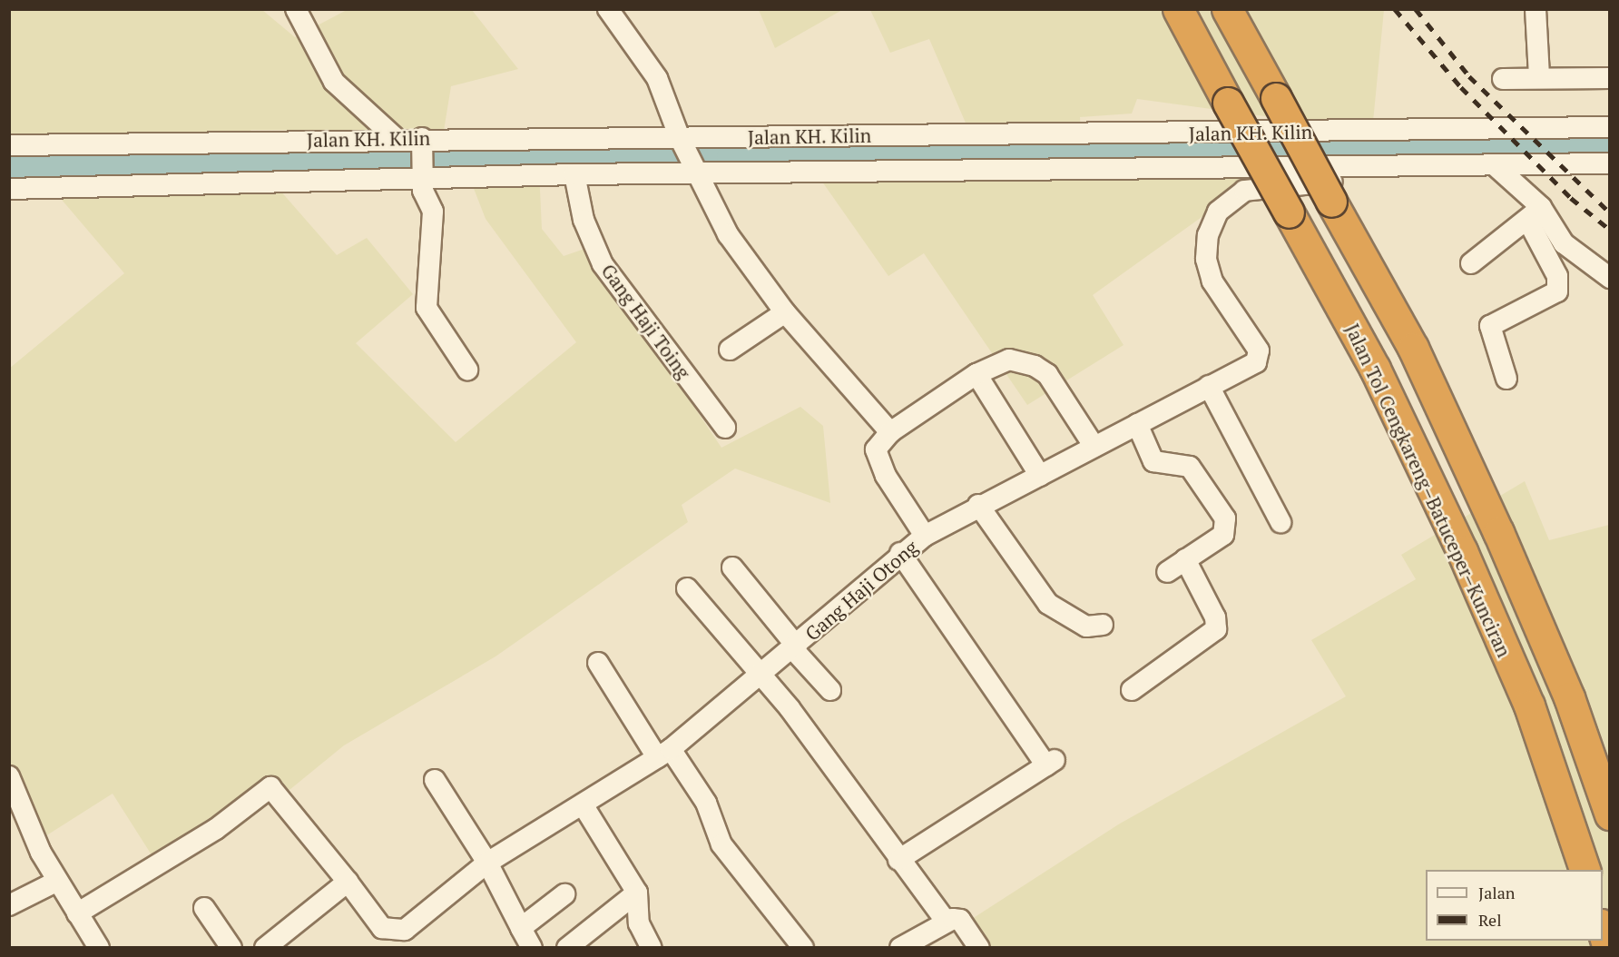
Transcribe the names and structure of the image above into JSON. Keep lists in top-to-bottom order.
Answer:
{
  "streets": {
    "highway": ["Jalan Tol Cengkareng–Batuceper–Kunciran"],
    "street": ["Jalan KH. Kilin", "Gang Haji Toing", "Gang Haji Otong"]
  },
  "crossings": [
    ["Jalan KH. Kilin", "Gang Haji Toing"],
    ["Jalan KH. Kilin", "Gang Haji Otong"]
  ],
  "legend": ["Jalan", "Rel"]
}
